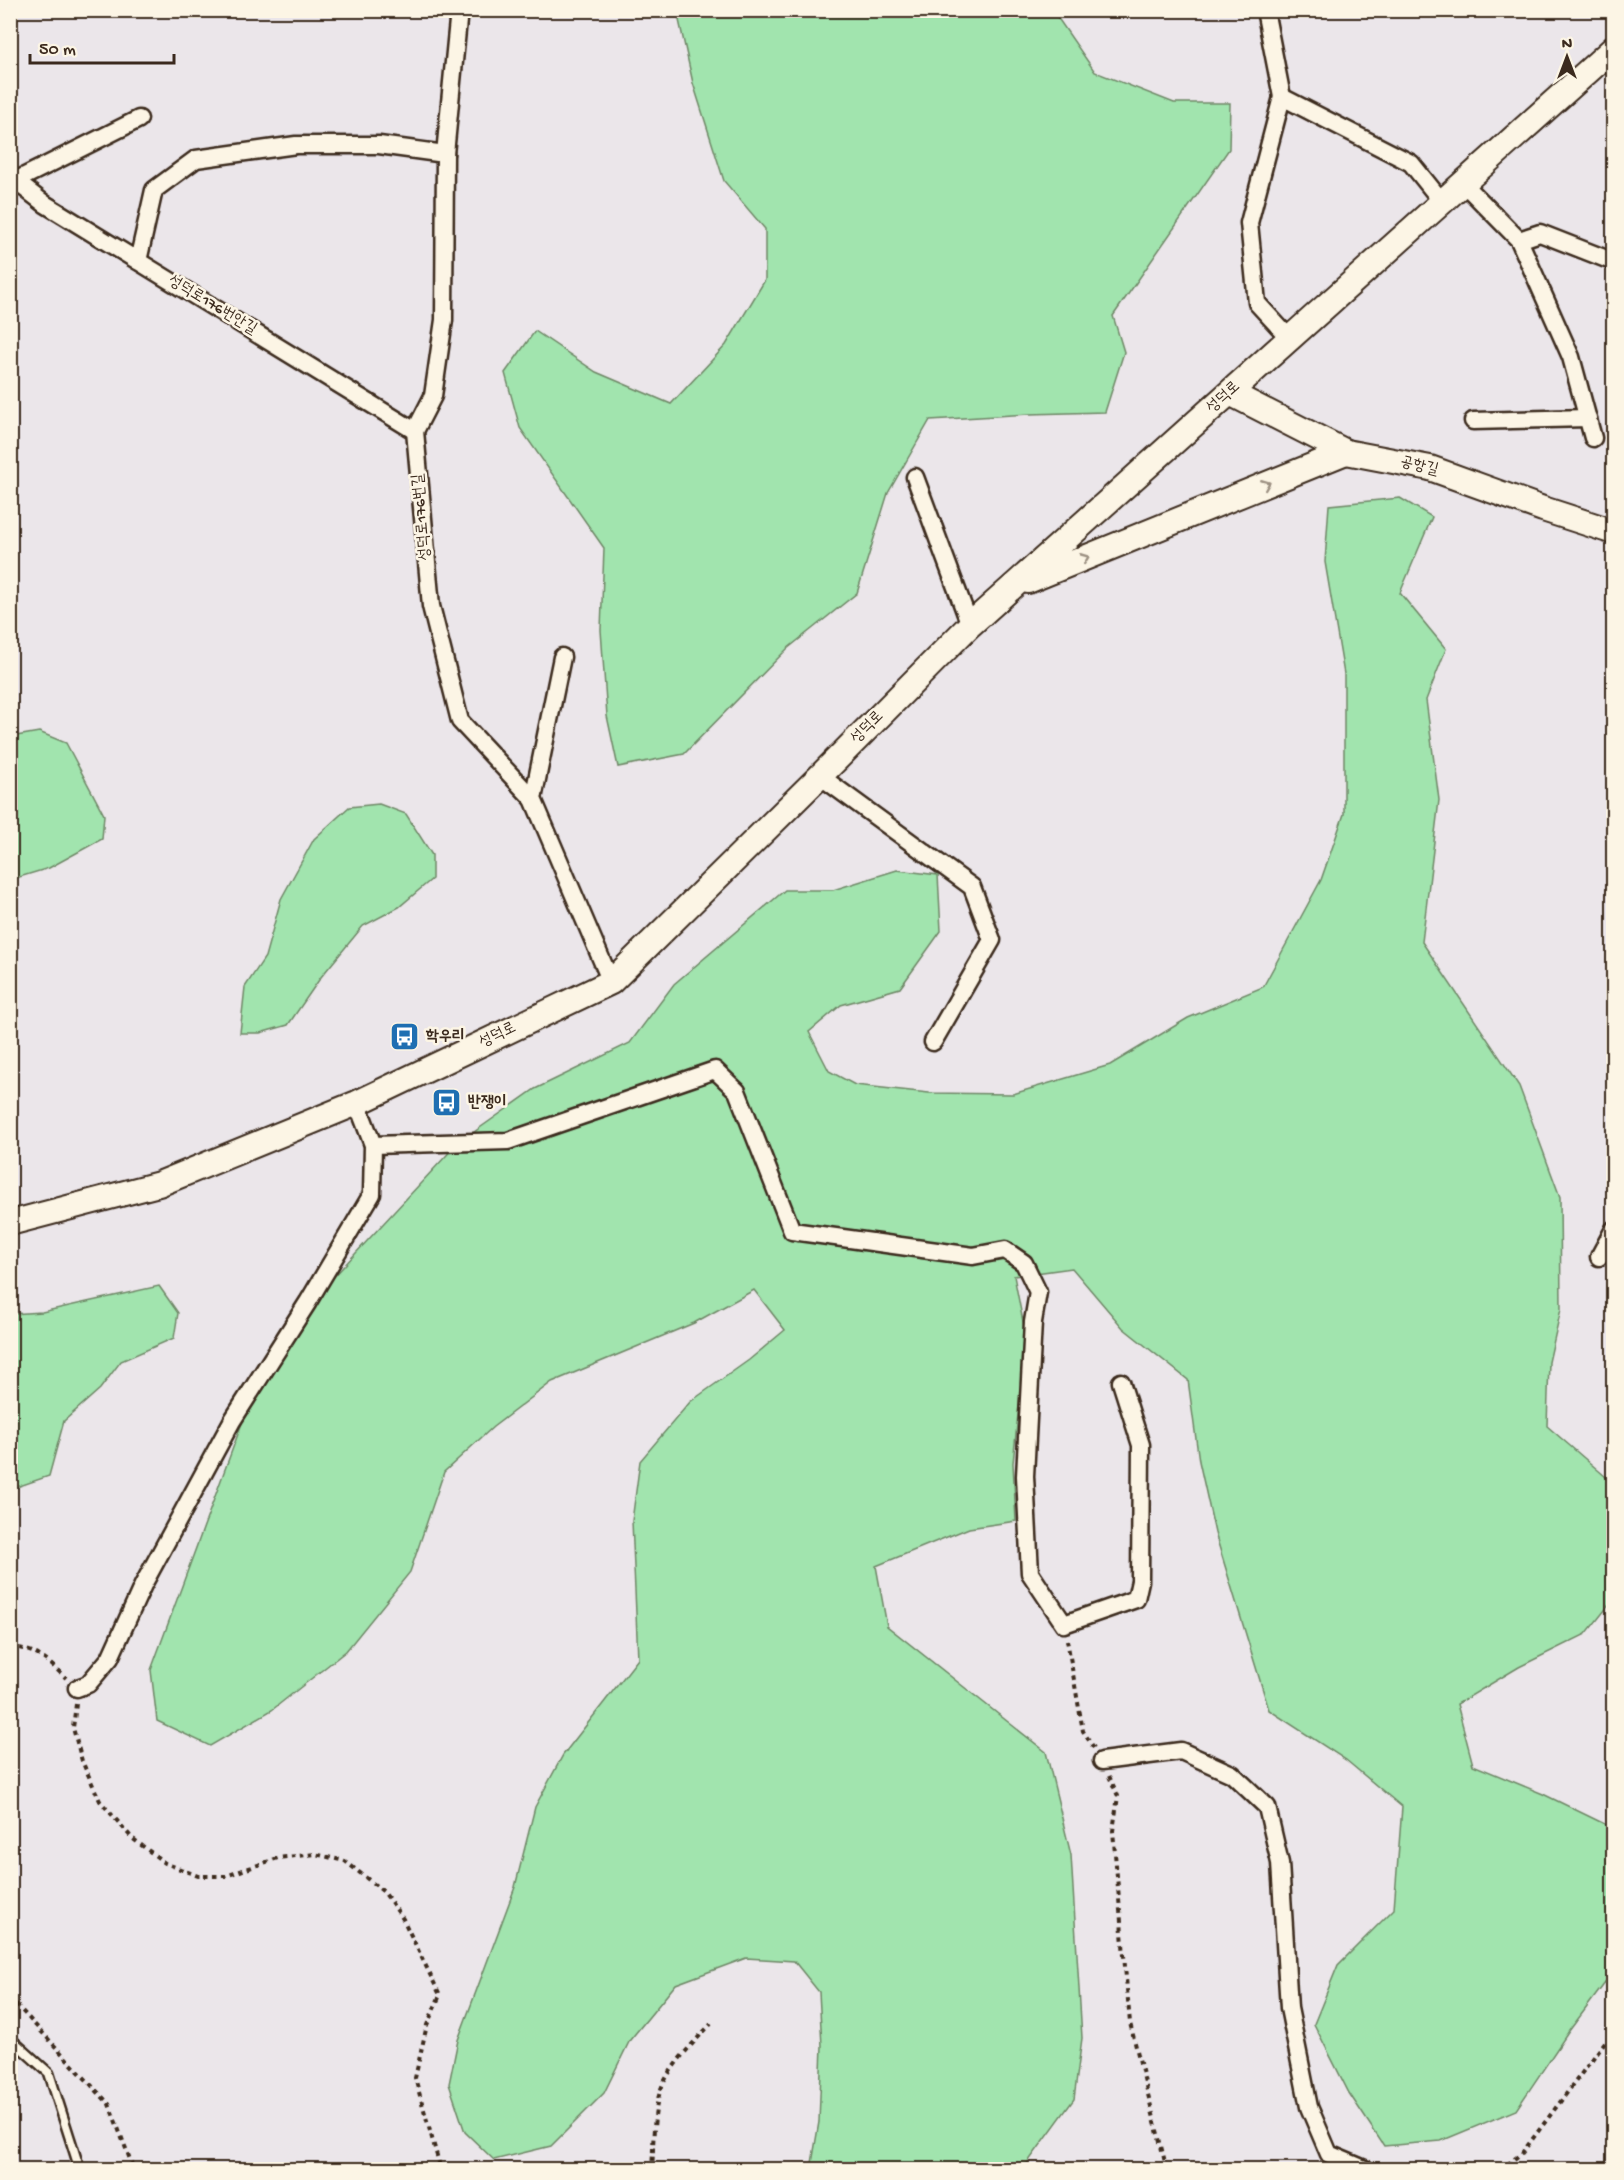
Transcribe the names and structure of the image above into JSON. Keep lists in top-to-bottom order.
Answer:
{
  "streets": {
    "street": [
      "성덕로176번안길",
      "성덕로",
      "공항길",
      "성덕로176번길"
    ]
  },
  "crossings": [
    ["성덕로176번안길", "성덕로176번길"],
    ["성덕로", "공항길"],
    ["성덕로", "성덕로176번길"]
  ],
  "places": {
    "bus stop": ["학우리", "반쟁이"]
  },
  "scale_bar": "50 m",
  "north": "top"
}
